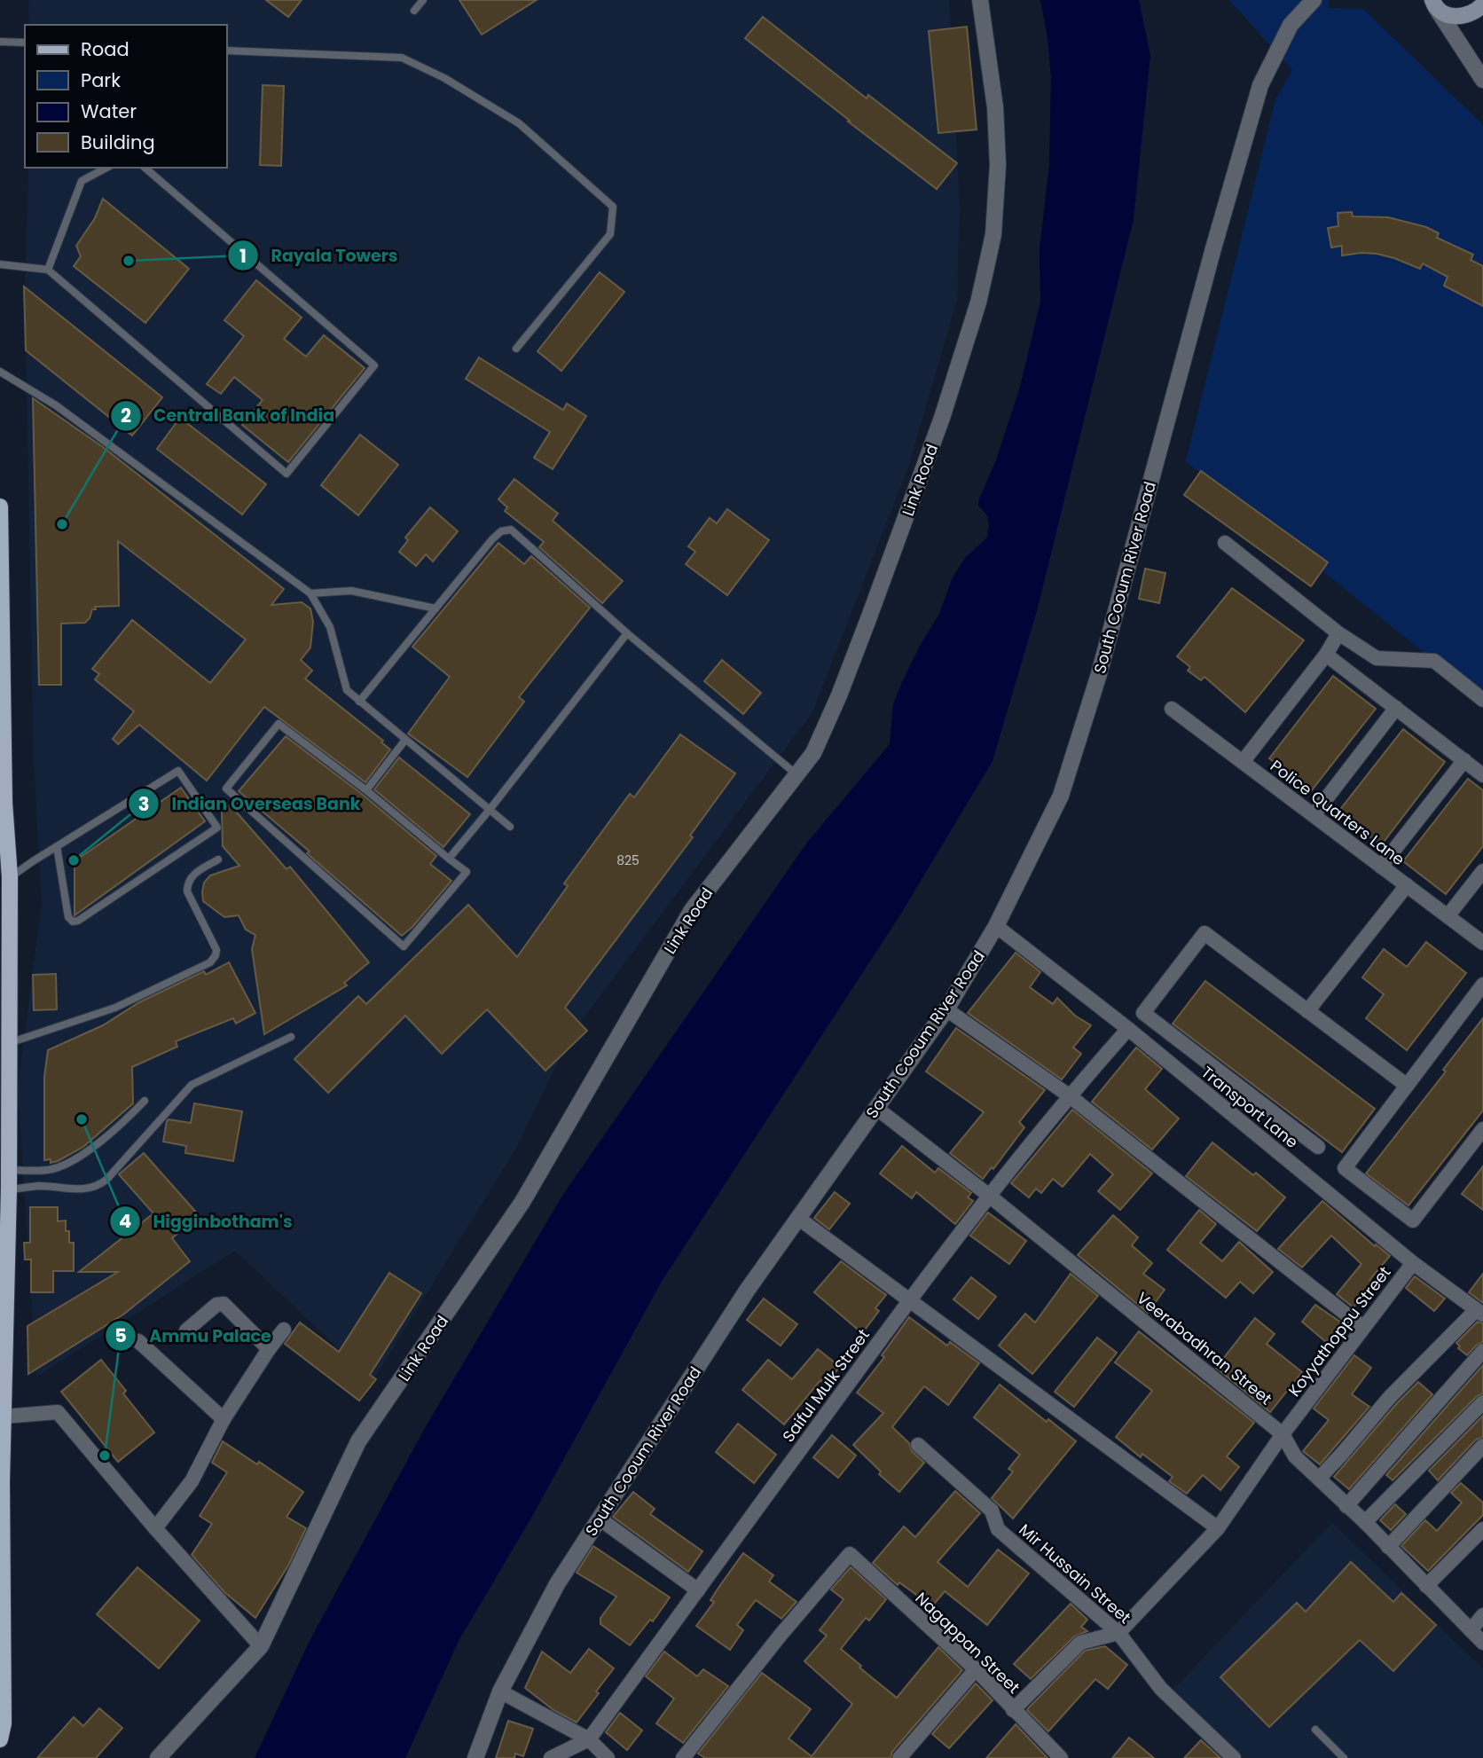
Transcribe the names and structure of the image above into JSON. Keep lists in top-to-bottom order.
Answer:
{
  "streets": {
    "street": [
      "Link Road",
      "South Cooum River Road",
      "Police Quarters Lane",
      "Transport Lane",
      "Koyyathoppu Street",
      "Veerabadhran Street",
      "Saiful Mulk Street",
      "Mir Hussain Street",
      "Nagappan Street"
    ]
  },
  "crossings": [
    ["South Cooum River Road", "Transport Lane"],
    ["South Cooum River Road", "Veerabadhran Street"],
    ["Transport Lane", "Koyyathoppu Street"],
    ["Transport Lane", "Saiful Mulk Street"],
    ["Koyyathoppu Street", "Veerabadhran Street"],
    ["Koyyathoppu Street", "Mir Hussain Street"],
    ["Veerabadhran Street", "Saiful Mulk Street"]
  ],
  "places": [
    "Rayala Towers",
    "Central Bank of India",
    "Indian Overseas Bank",
    "Higginbotham's",
    "Ammu Palace"
  ],
  "house_numbers": ["825"],
  "legend": [
    "Road",
    "Park",
    "Water",
    "Building"
  ]
}
